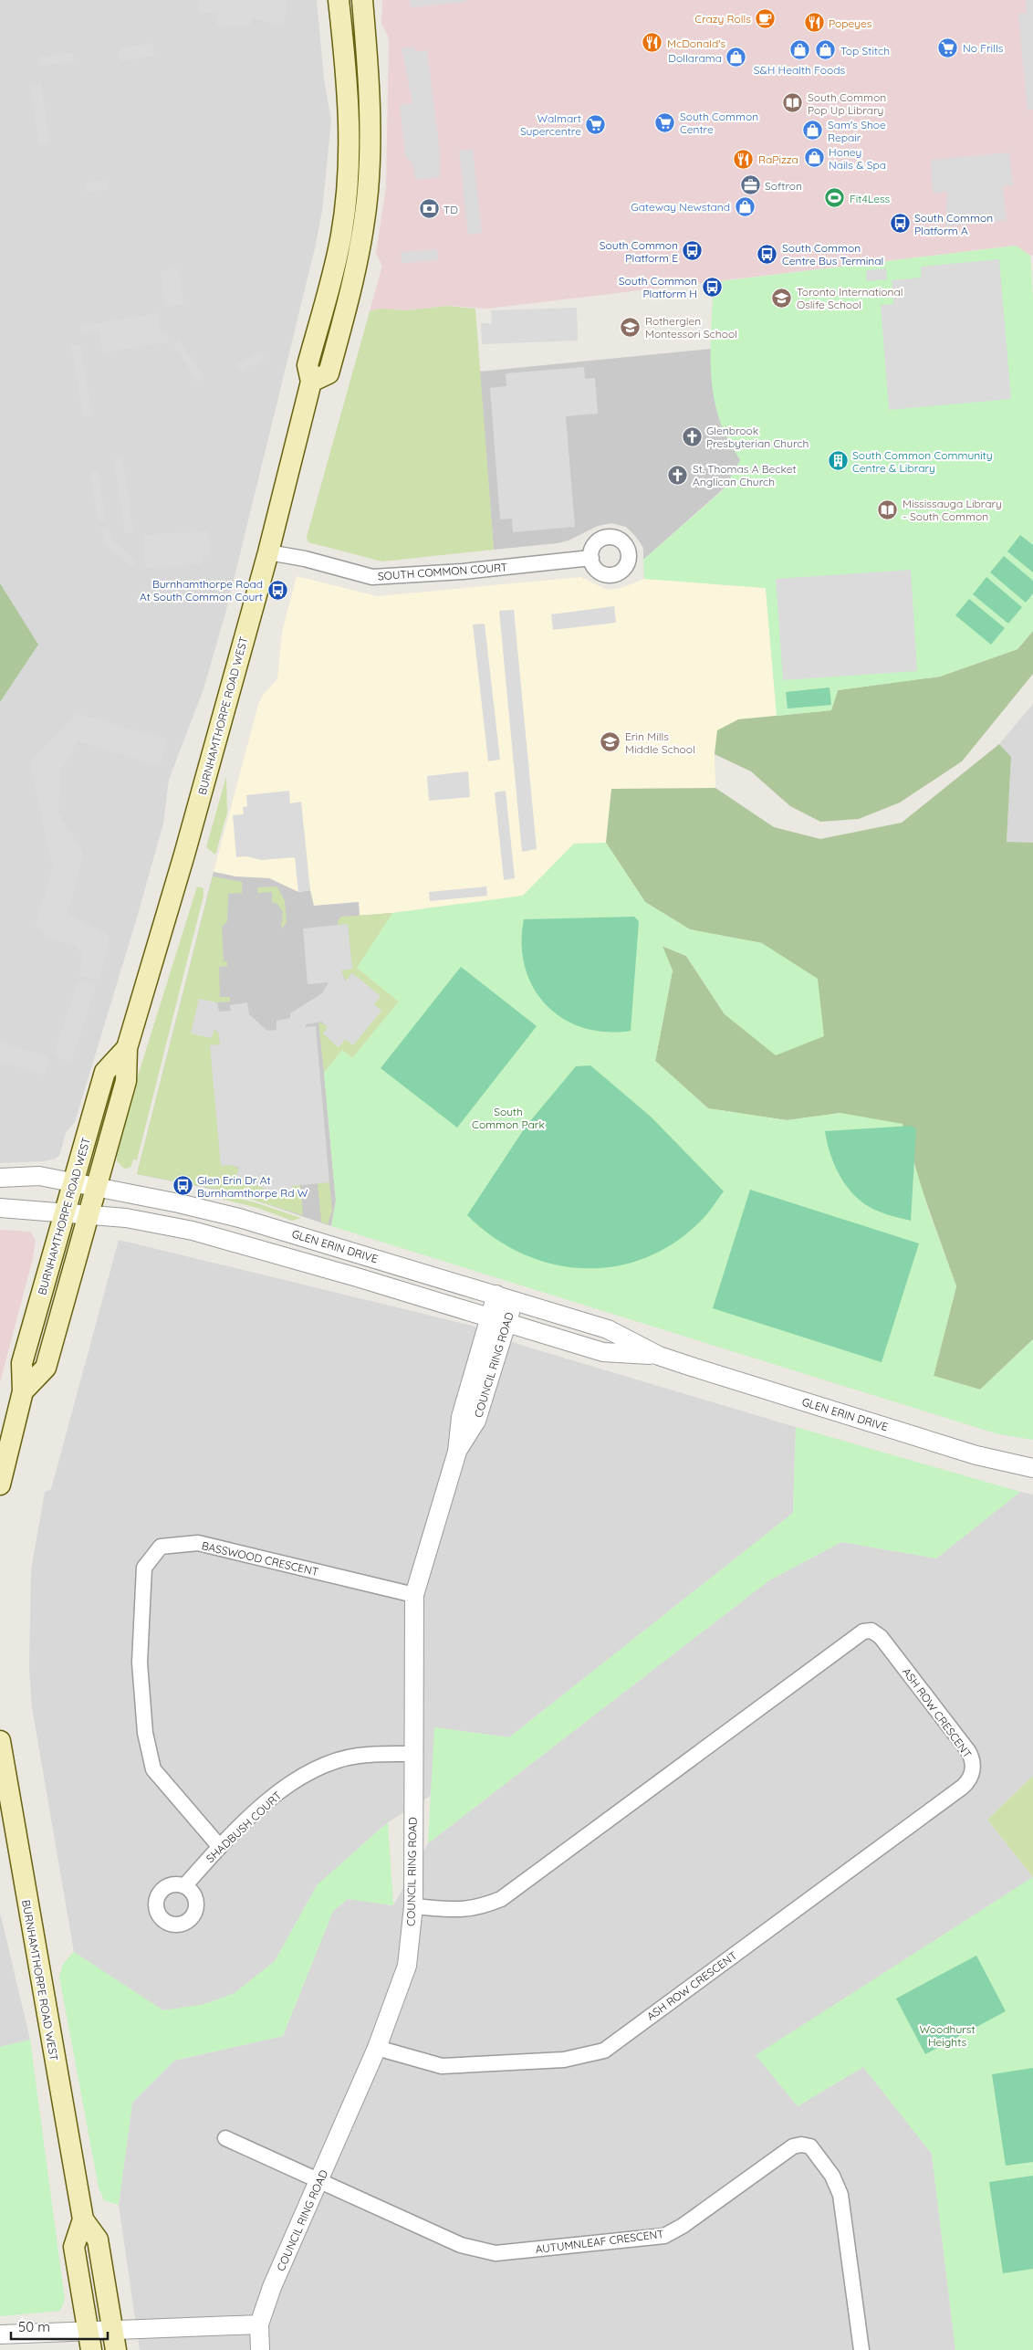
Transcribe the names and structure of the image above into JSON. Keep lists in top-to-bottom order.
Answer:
{
  "streets": {
    "main road": ["BURNHAMTHORPE ROAD WEST"],
    "street": [
      "SOUTH COMMON COURT",
      "GLEN ERIN DRIVE",
      "COUNCIL RING ROAD",
      "BASSWOOD CRESCENT",
      "ASH ROW CRESCENT",
      "SHADBUSH COURT",
      "AUTUMNLEAF CRESCENT"
    ]
  },
  "crossings": [
    ["SOUTH COMMON COURT", "BURNHAMTHORPE ROAD WEST"],
    ["BURNHAMTHORPE ROAD WEST", "GLEN ERIN DRIVE"],
    ["GLEN ERIN DRIVE", "COUNCIL RING ROAD"],
    ["COUNCIL RING ROAD", "BASSWOOD CRESCENT"],
    ["COUNCIL RING ROAD", "ASH ROW CRESCENT"],
    ["COUNCIL RING ROAD", "SHADBUSH COURT"],
    ["COUNCIL RING ROAD", "AUTUMNLEAF CRESCENT"],
    ["BASSWOOD CRESCENT", "SHADBUSH COURT"]
  ],
  "parks": ["South Common Park", "Woodhurst Heights"],
  "places": {
    "cafe": ["Crazy Rolls"],
    "restaurant": ["Popeyes", "McDonald's", "RaPizza"],
    "supermarket": ["No Frills", "South Common Centre", "Walmart Supercentre"],
    "shop": [
      "S&H Health Foods",
      "Top Stitch",
      "Dollarama",
      "Sam's Shoe Repair",
      "Honey Nails & Spa",
      "Gateway Newstand"
    ],
    "library": ["South Common Pop Up Library", "Mississauga Library - South Common"],
    "office": ["Softron"],
    "sports": ["Fit4Less"],
    "bank": ["TD"],
    "bus stop": [
      "South Common Platform A",
      "South Common Platform E",
      "South Common Centre Bus Terminal",
      "South Common Platform H",
      "Burnhamthorpe Road At South Common Court",
      "Glen Erin Dr At Burnhamthorpe Rd W"
    ],
    "school or university": ["Toronto International Oslife School", "Rotherglen Montessori School", "Erin Mills Middle School"],
    "church": ["Glenbrook Presbyterian Church", "St. Thomas A Becket Anglican Church"],
    "building": ["South Common Community Centre & Library"]
  },
  "scale_bar": "50 m"
}
